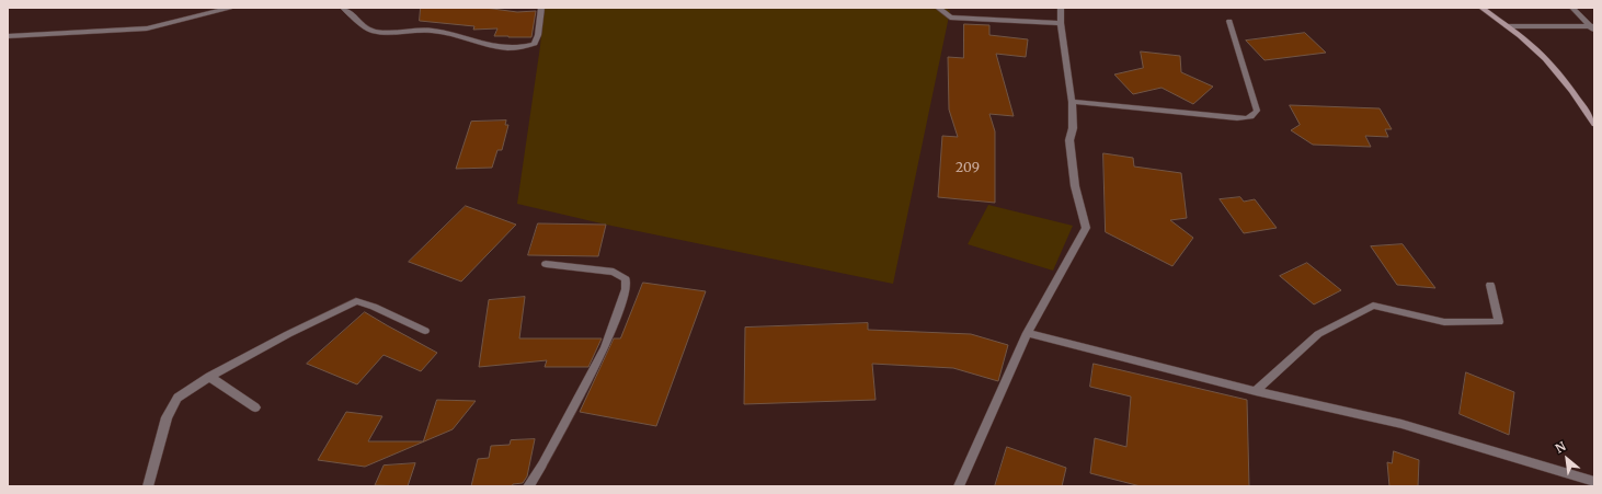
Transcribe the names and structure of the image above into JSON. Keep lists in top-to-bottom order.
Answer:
{
  "house_numbers": ["209"],
  "north": "top left"
}
